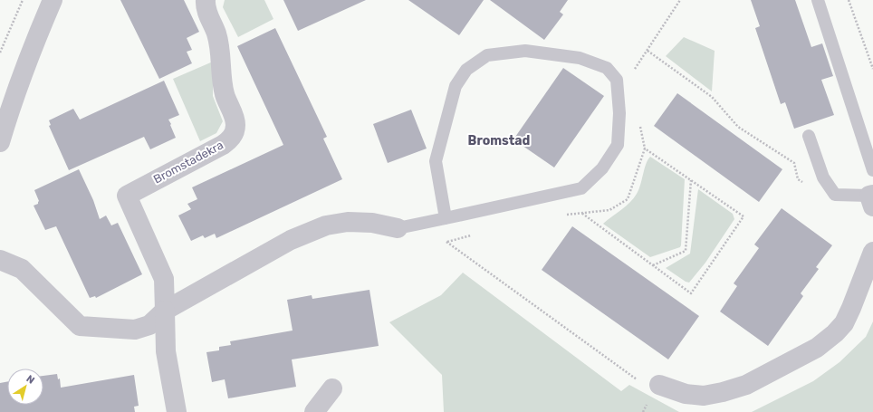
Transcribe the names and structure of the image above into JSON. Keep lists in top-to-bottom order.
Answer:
{
  "streets": {
    "street": ["Bromstadekra"]
  },
  "districts": ["Bromstad"],
  "north": "top right"
}
